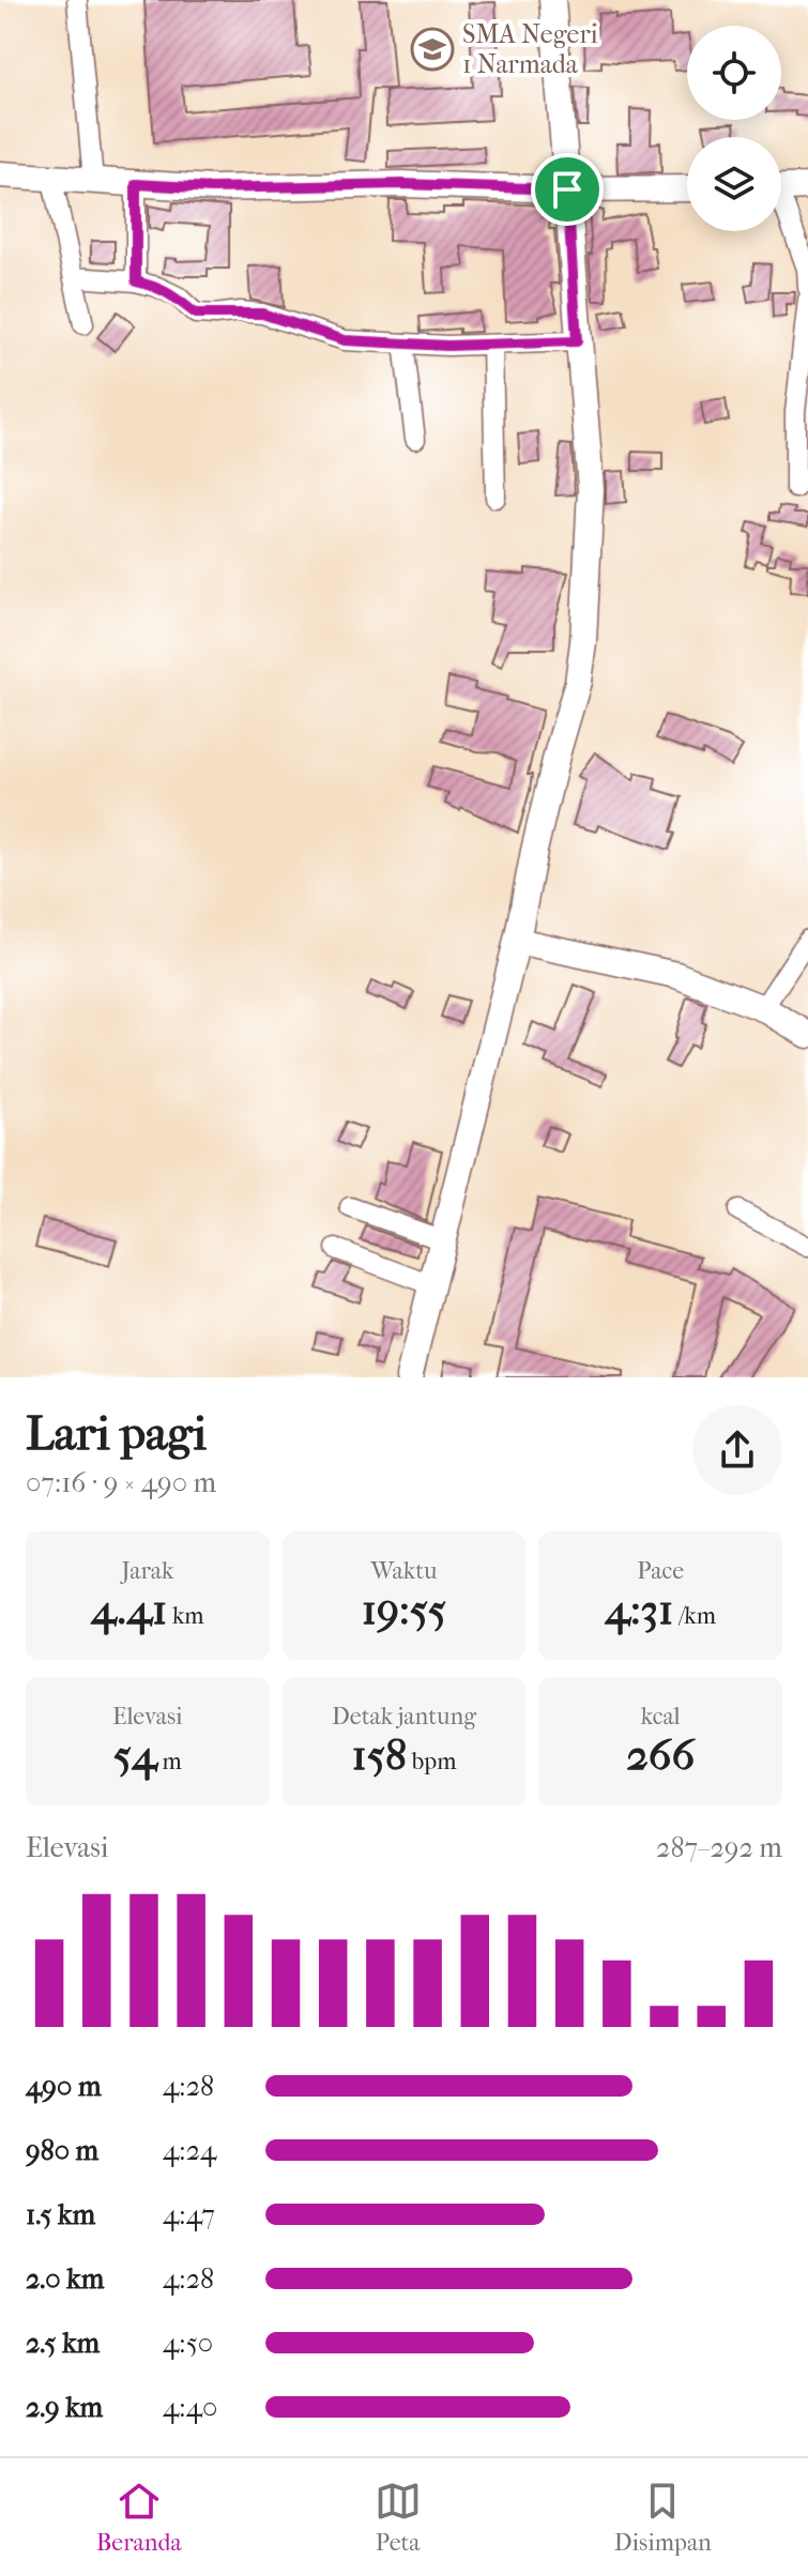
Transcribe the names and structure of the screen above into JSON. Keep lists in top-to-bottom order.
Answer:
{
  "places": {
    "school or university": ["SMA Negeri 1 Narmada"]
  },
  "page": {
    "heading": ["Lari pagi", "07:16 · 9 × 490 m"],
    "stats": [
      ["Jarak", "4.41 km"],
      ["Waktu", "19:55"],
      ["Pace", "4:31 /km"],
      ["Elevasi", "54 m"],
      ["Detak jantung", "158 bpm"],
      ["kcal", "266"]
    ],
    "chart": ["Elevasi", "287–292 m"],
    "list": [
      {
        "name": "490 m",
        "note": "4:28"
      },
      {
        "name": "980 m",
        "note": "4:24"
      },
      {
        "name": "1.5 km",
        "note": "4:47"
      },
      {
        "name": "2.0 km",
        "note": "4:28"
      },
      {
        "name": "2.5 km",
        "note": "4:50"
      },
      {
        "name": "2.9 km",
        "note": "4:40"
      }
    ],
    "tabs": ["Beranda", "Peta", "Disimpan"]
  }
}
